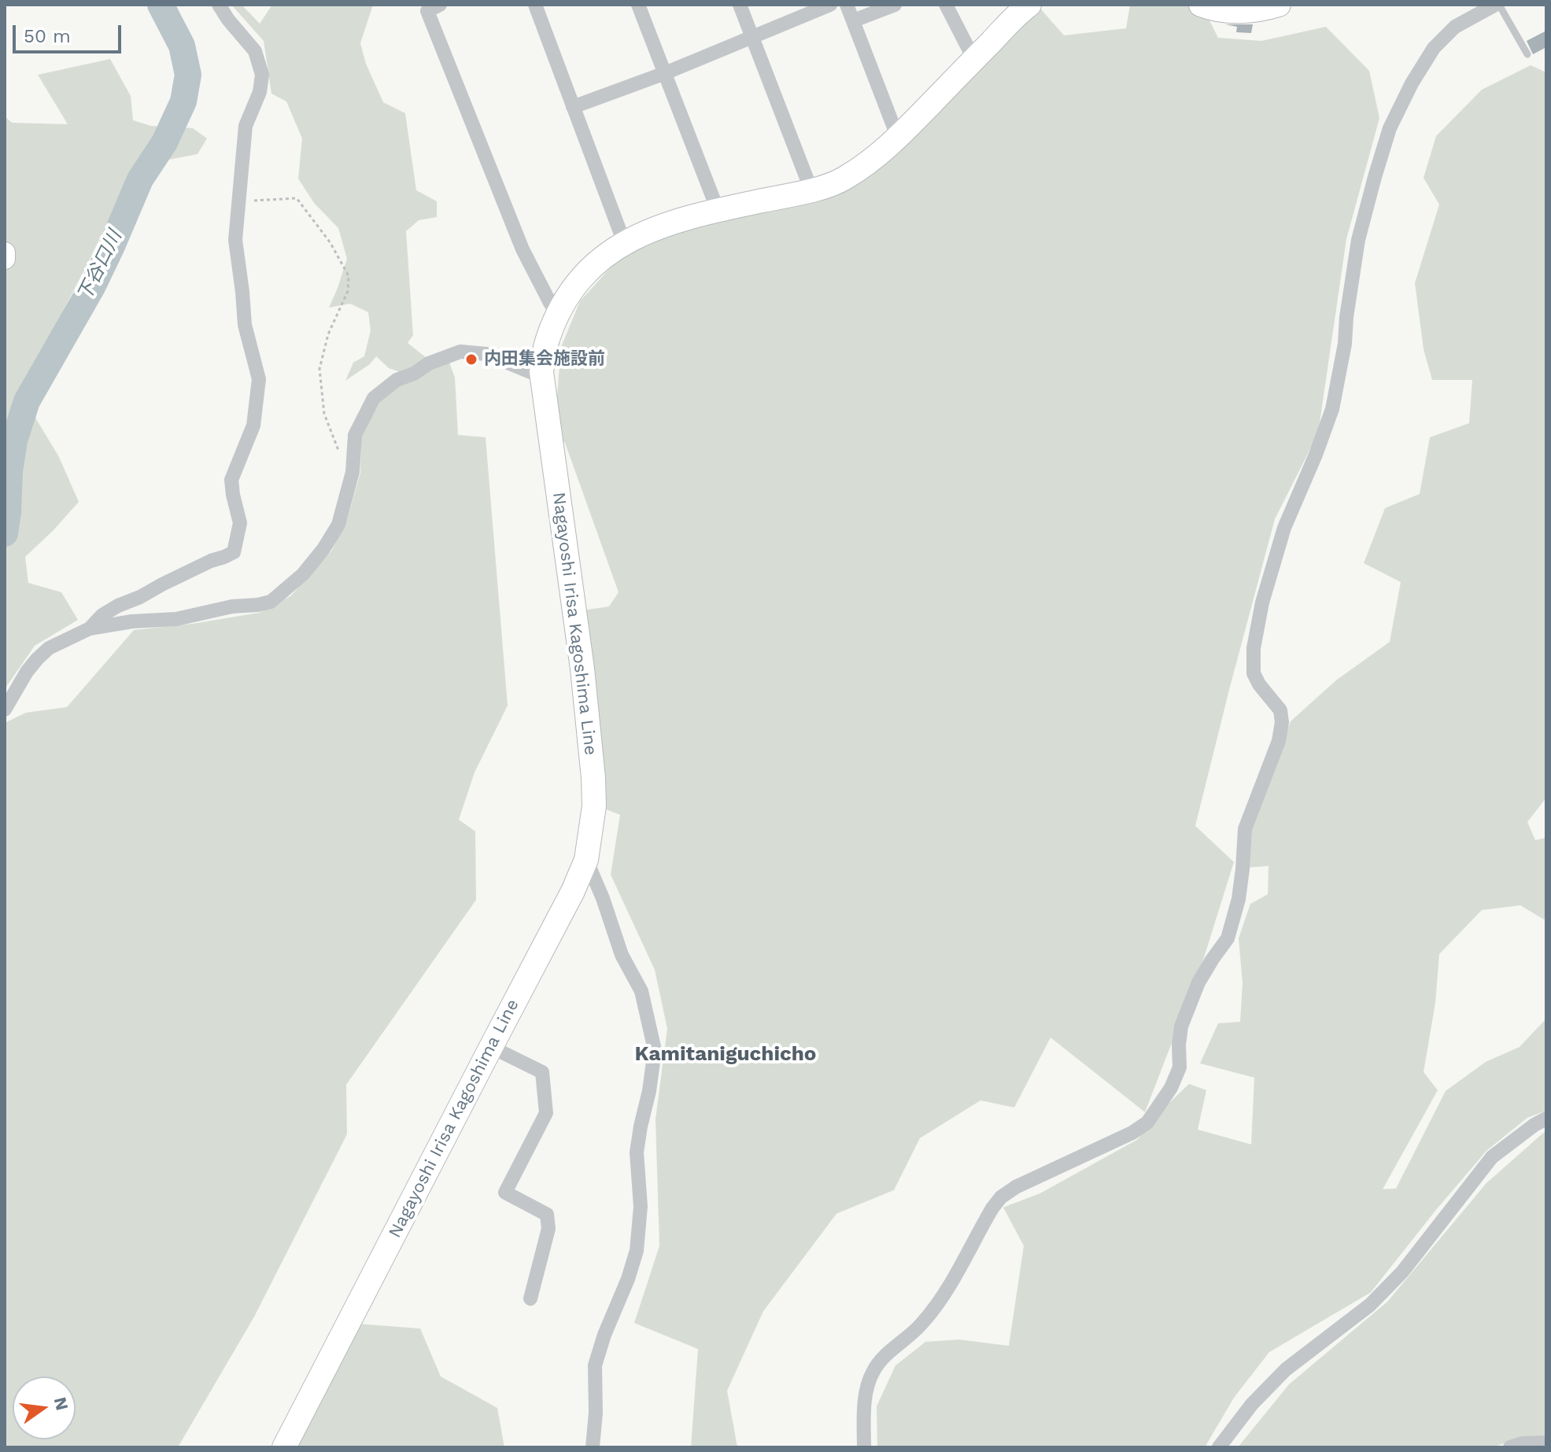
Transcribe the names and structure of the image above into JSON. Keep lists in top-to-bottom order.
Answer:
{
  "streets": {
    "main road": ["Nagayoshi Irisa Kagoshima Line"]
  },
  "districts": ["Kamitaniguchicho"],
  "water": ["下谷口川"],
  "places": ["内田集会施設前"],
  "scale_bar": "50 m",
  "north": "right"
}
